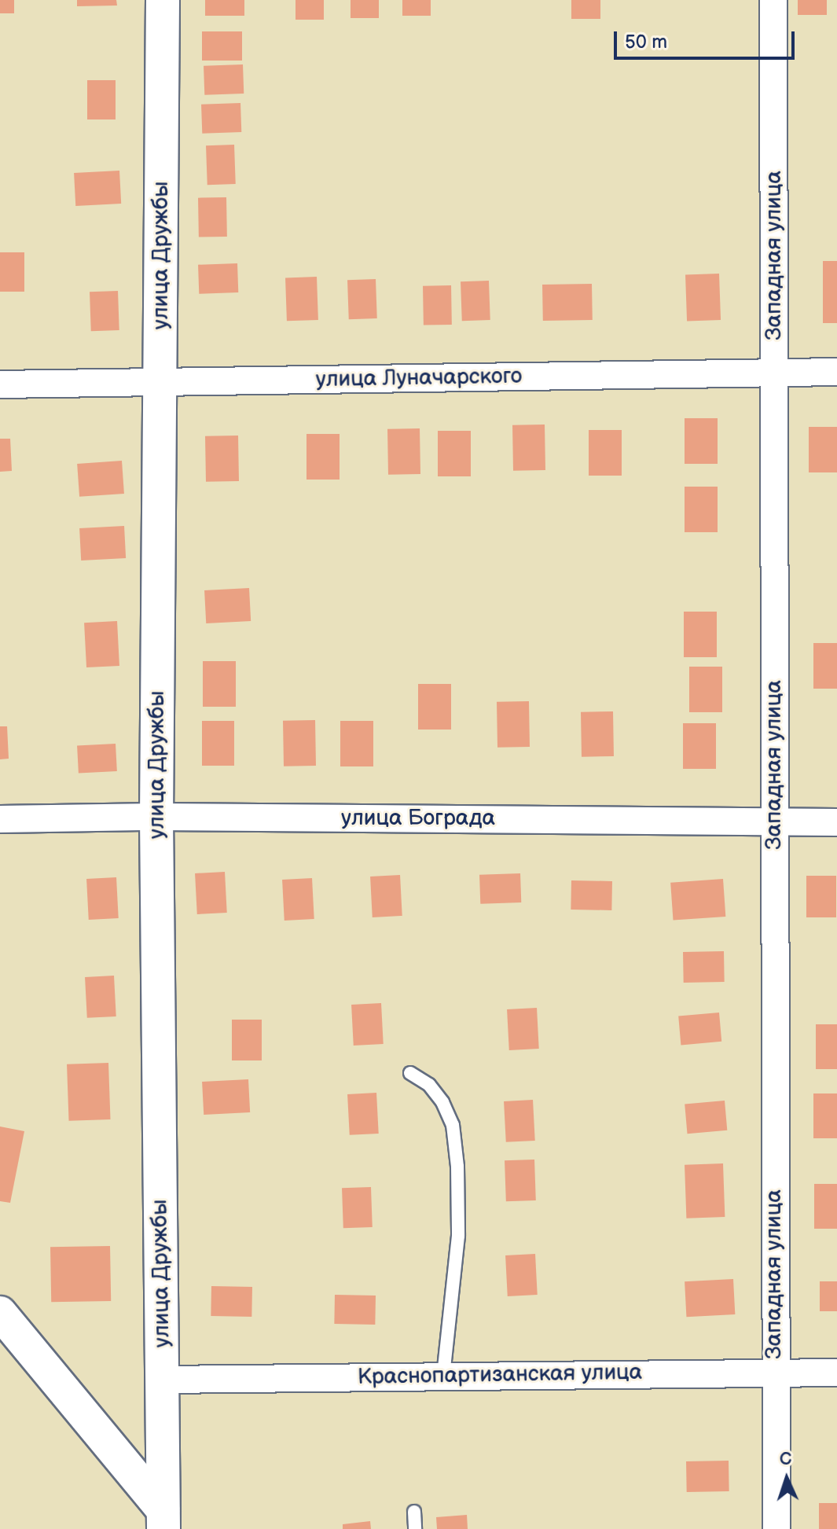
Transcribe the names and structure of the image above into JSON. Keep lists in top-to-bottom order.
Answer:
{
  "streets": {
    "street": [
      "улица Дружбы",
      "Западная улица",
      "улица Луначарского",
      "улица Бограда",
      "Краснопартизанская улица"
    ]
  },
  "crossings": [
    ["улица Дружбы", "улица Луначарского"],
    ["улица Дружбы", "улица Бограда"],
    ["улица Дружбы", "Краснопартизанская улица"],
    ["Западная улица", "улица Луначарского"],
    ["Западная улица", "улица Бограда"],
    ["Западная улица", "Краснопартизанская улица"]
  ],
  "scale_bar": "50 m",
  "north": "top"
}
